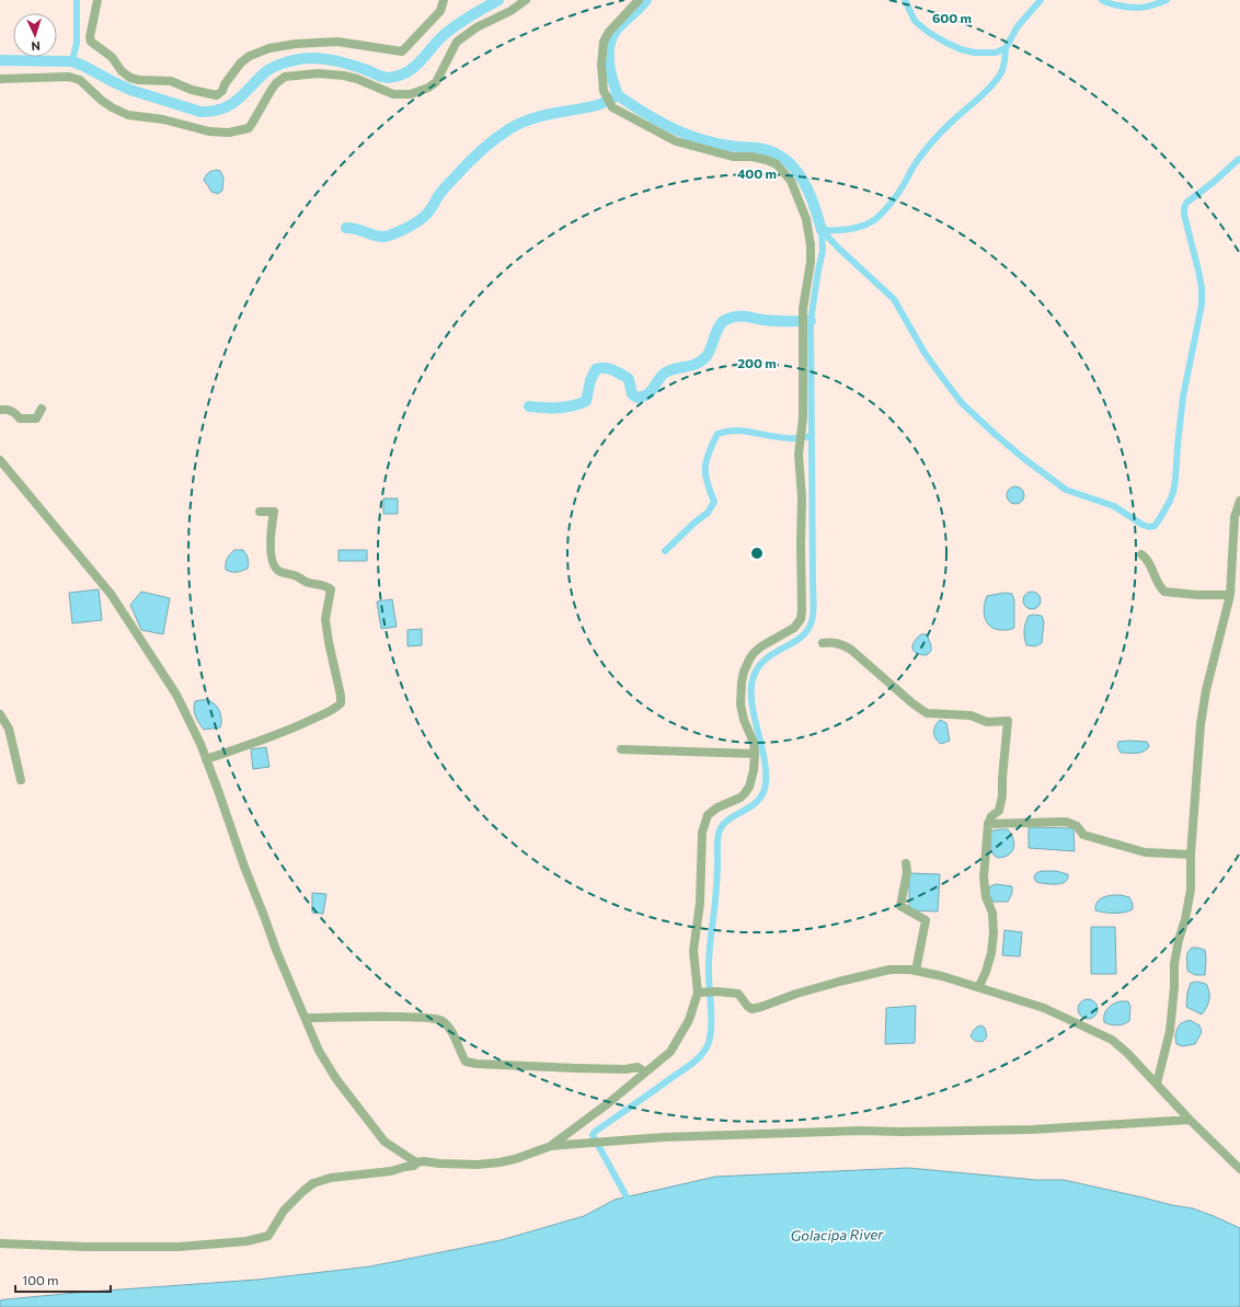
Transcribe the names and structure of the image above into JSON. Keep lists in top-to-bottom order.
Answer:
{
  "water": ["Golacipa River"],
  "scale_bar": "100 m",
  "north": "bottom",
  "rings": ["600 m", "400 m", "200 m"]
}
